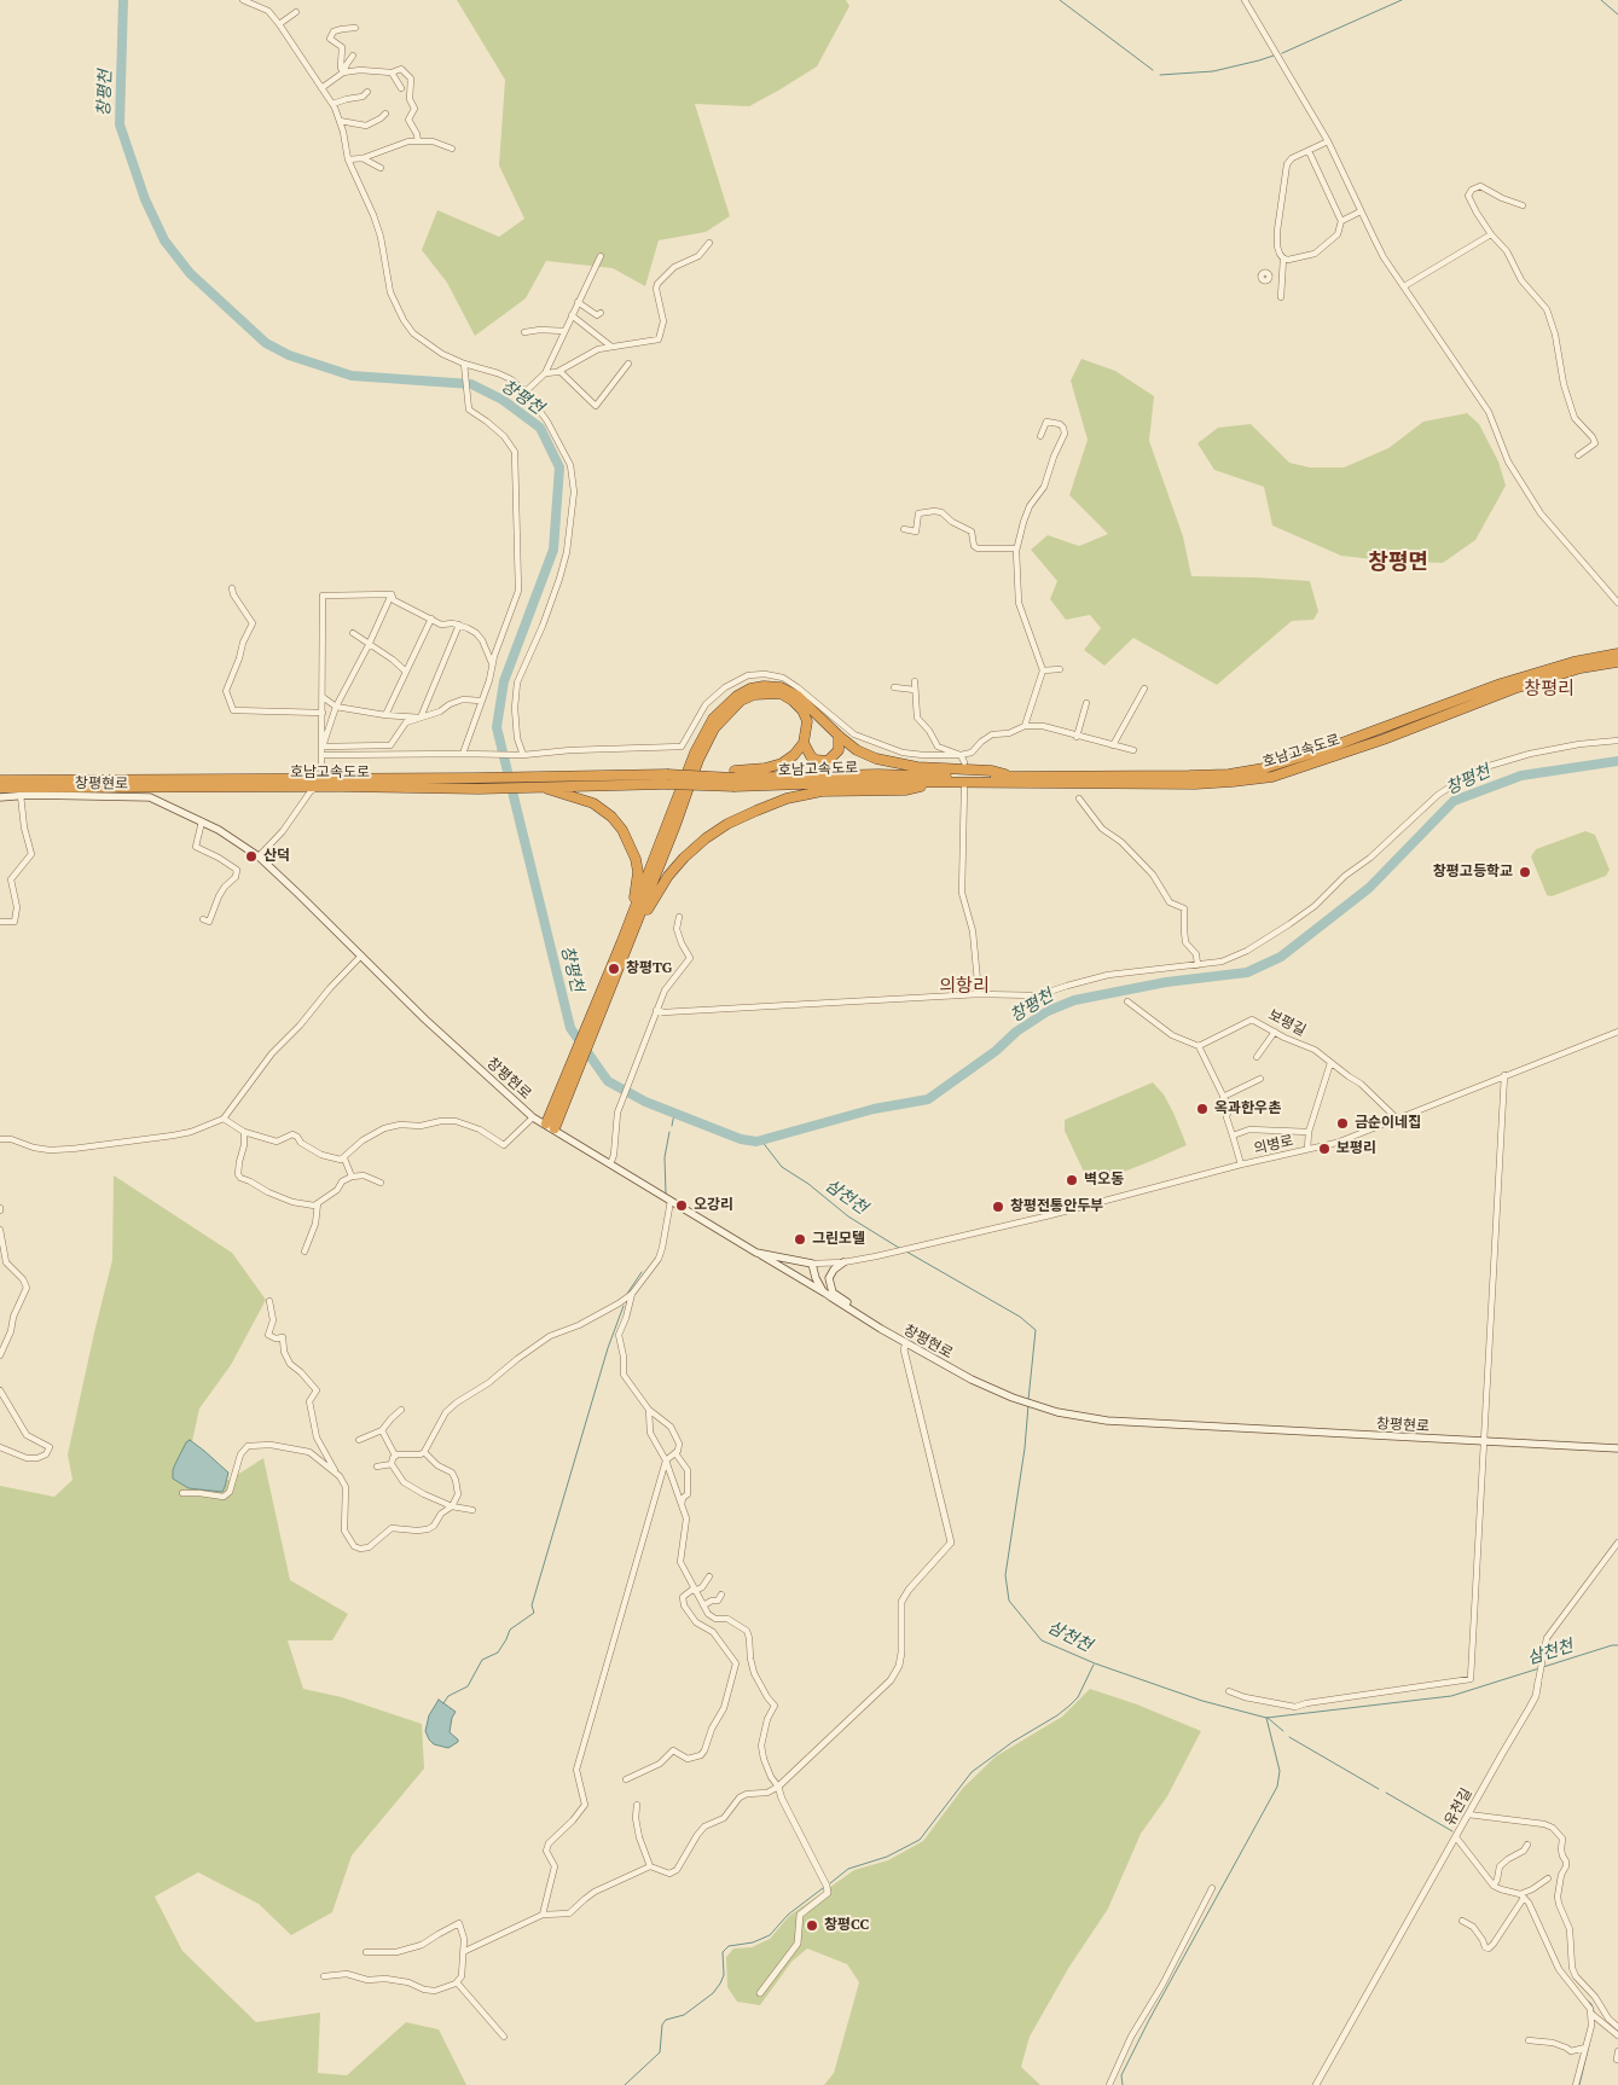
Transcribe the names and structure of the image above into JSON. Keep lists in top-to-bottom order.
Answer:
{
  "streets": {
    "highway": ["호남고속도로"],
    "main road": ["창평현로"],
    "street": ["보평길", "의병로", "유천길"]
  },
  "crossings": [
    ["보평길", "의병로"]
  ],
  "districts": ["창평면", "창평리", "의항리"],
  "water": ["창평천", "삼천천"],
  "places": [
    "산덕",
    "창평고등학교",
    "창평TG",
    "옥과한우촌",
    "금순이네집",
    "보평리",
    "벽오동",
    "오강리",
    "창평전통안두부",
    "그린모텔",
    "창평CC"
  ]
}
